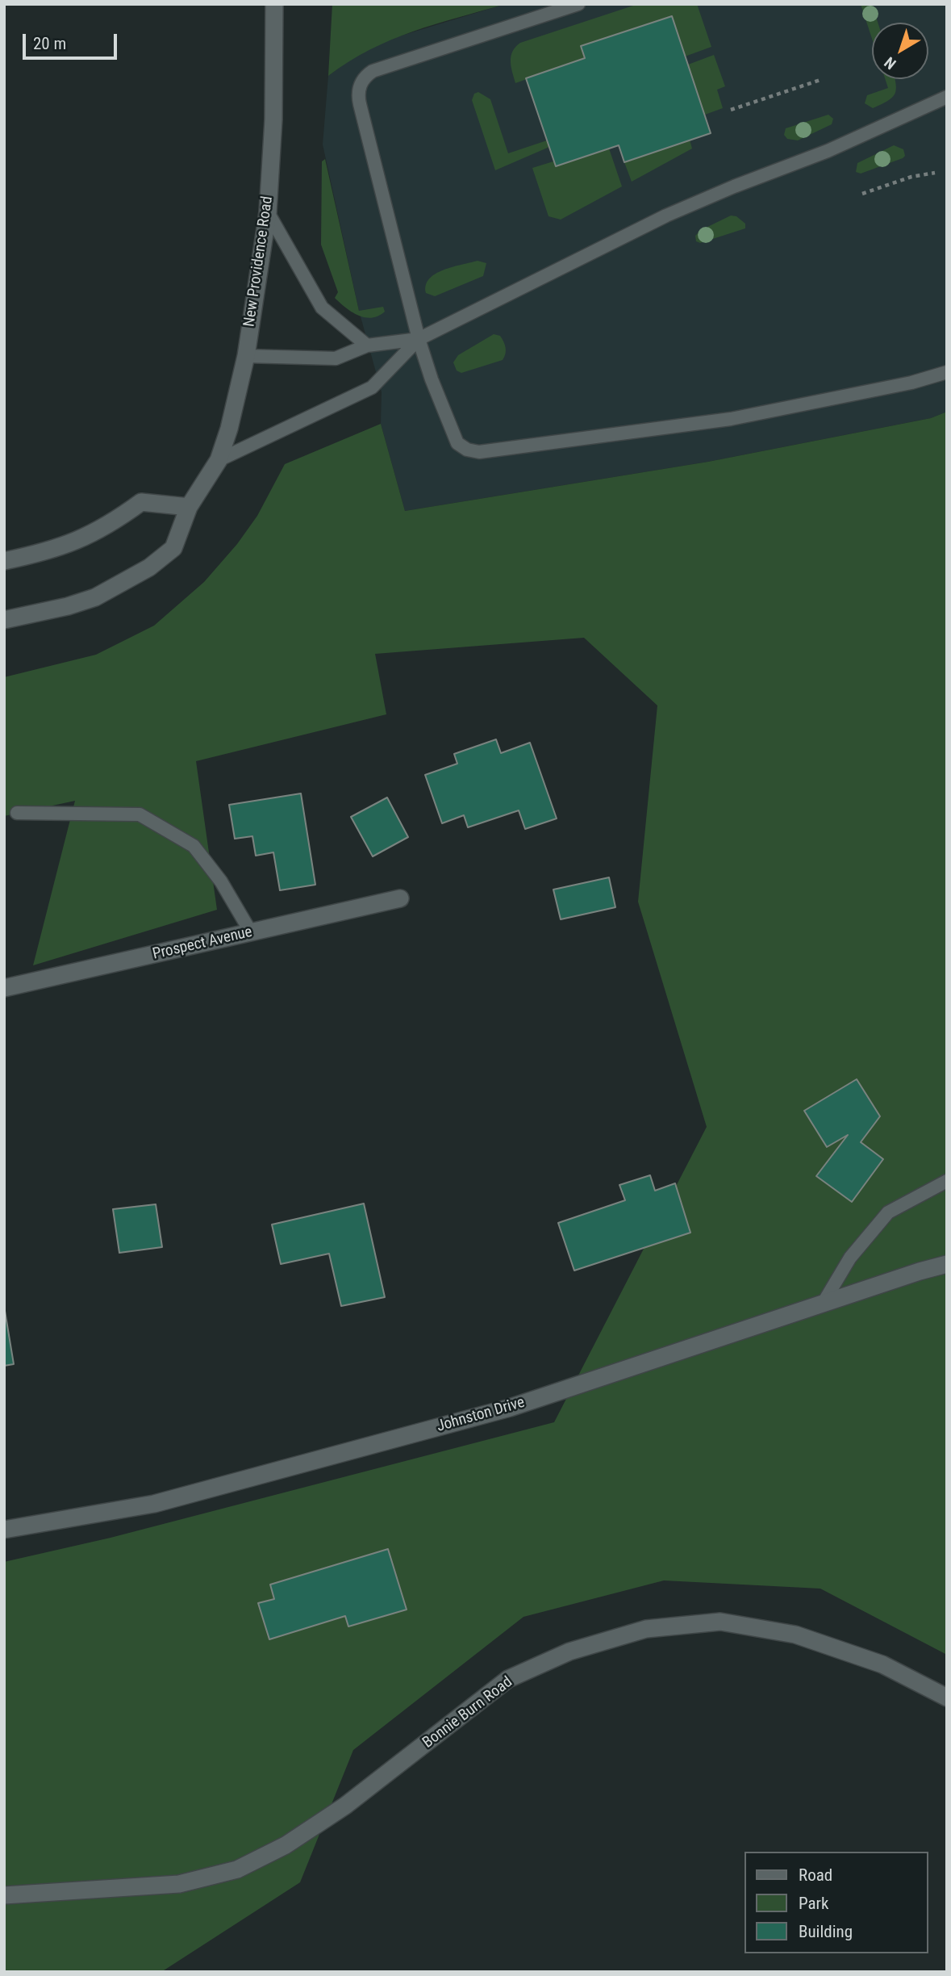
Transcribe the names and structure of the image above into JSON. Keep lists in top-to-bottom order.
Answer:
{
  "streets": {
    "main road": [
      "New Providence Road",
      "Prospect Avenue",
      "Johnston Drive",
      "Bonnie Burn Road"
    ]
  },
  "legend": ["Road", "Park", "Building"],
  "scale_bar": "20 m",
  "north": "bottom left"
}
